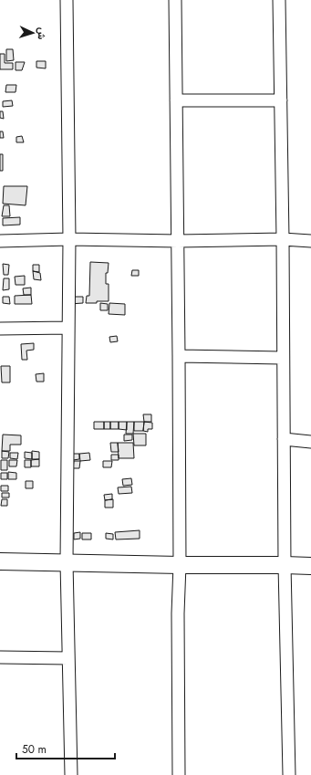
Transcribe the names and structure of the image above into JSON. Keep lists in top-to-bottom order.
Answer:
{
  "scale_bar": "50 m",
  "north": "right"
}
